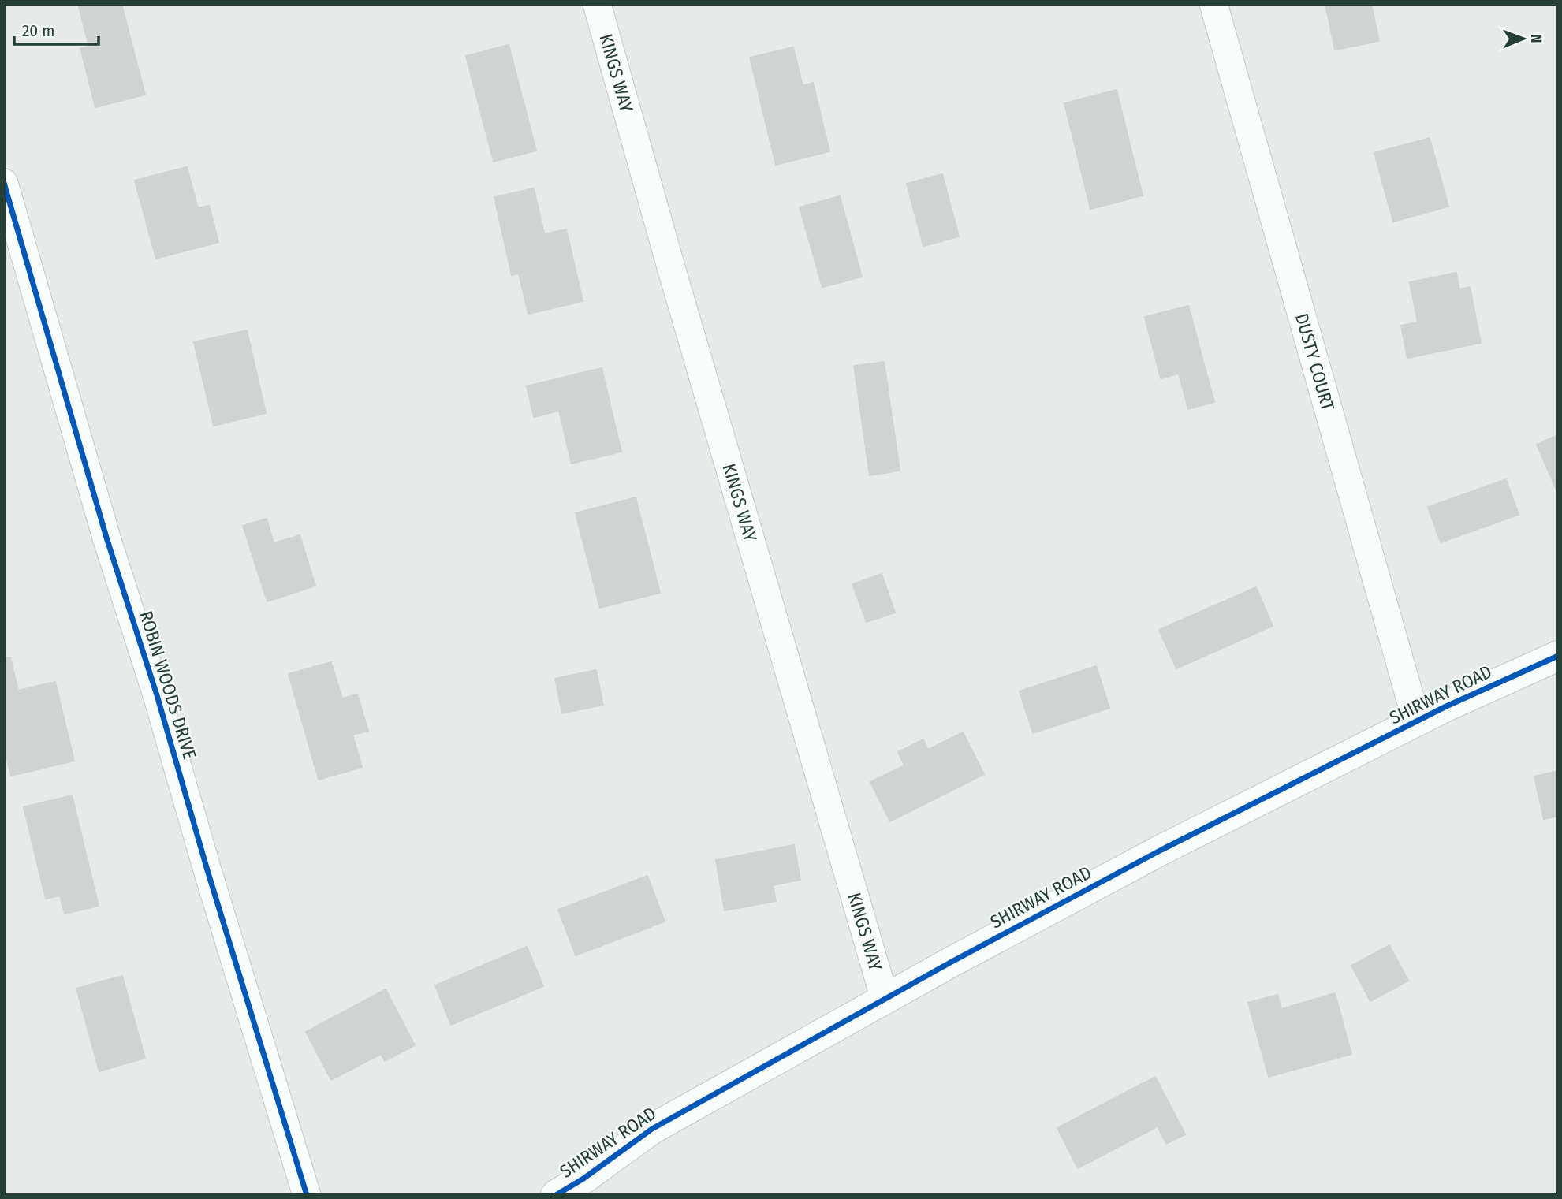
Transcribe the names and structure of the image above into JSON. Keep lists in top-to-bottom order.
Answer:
{
  "streets": {
    "street": [
      "KINGS WAY",
      "DUSTY COURT",
      "ROBIN WOODS DRIVE",
      "SHIRWAY ROAD"
    ]
  },
  "crossings": [
    ["KINGS WAY", "SHIRWAY ROAD"],
    ["DUSTY COURT", "SHIRWAY ROAD"]
  ],
  "scale_bar": "20 m",
  "north": "right"
}
